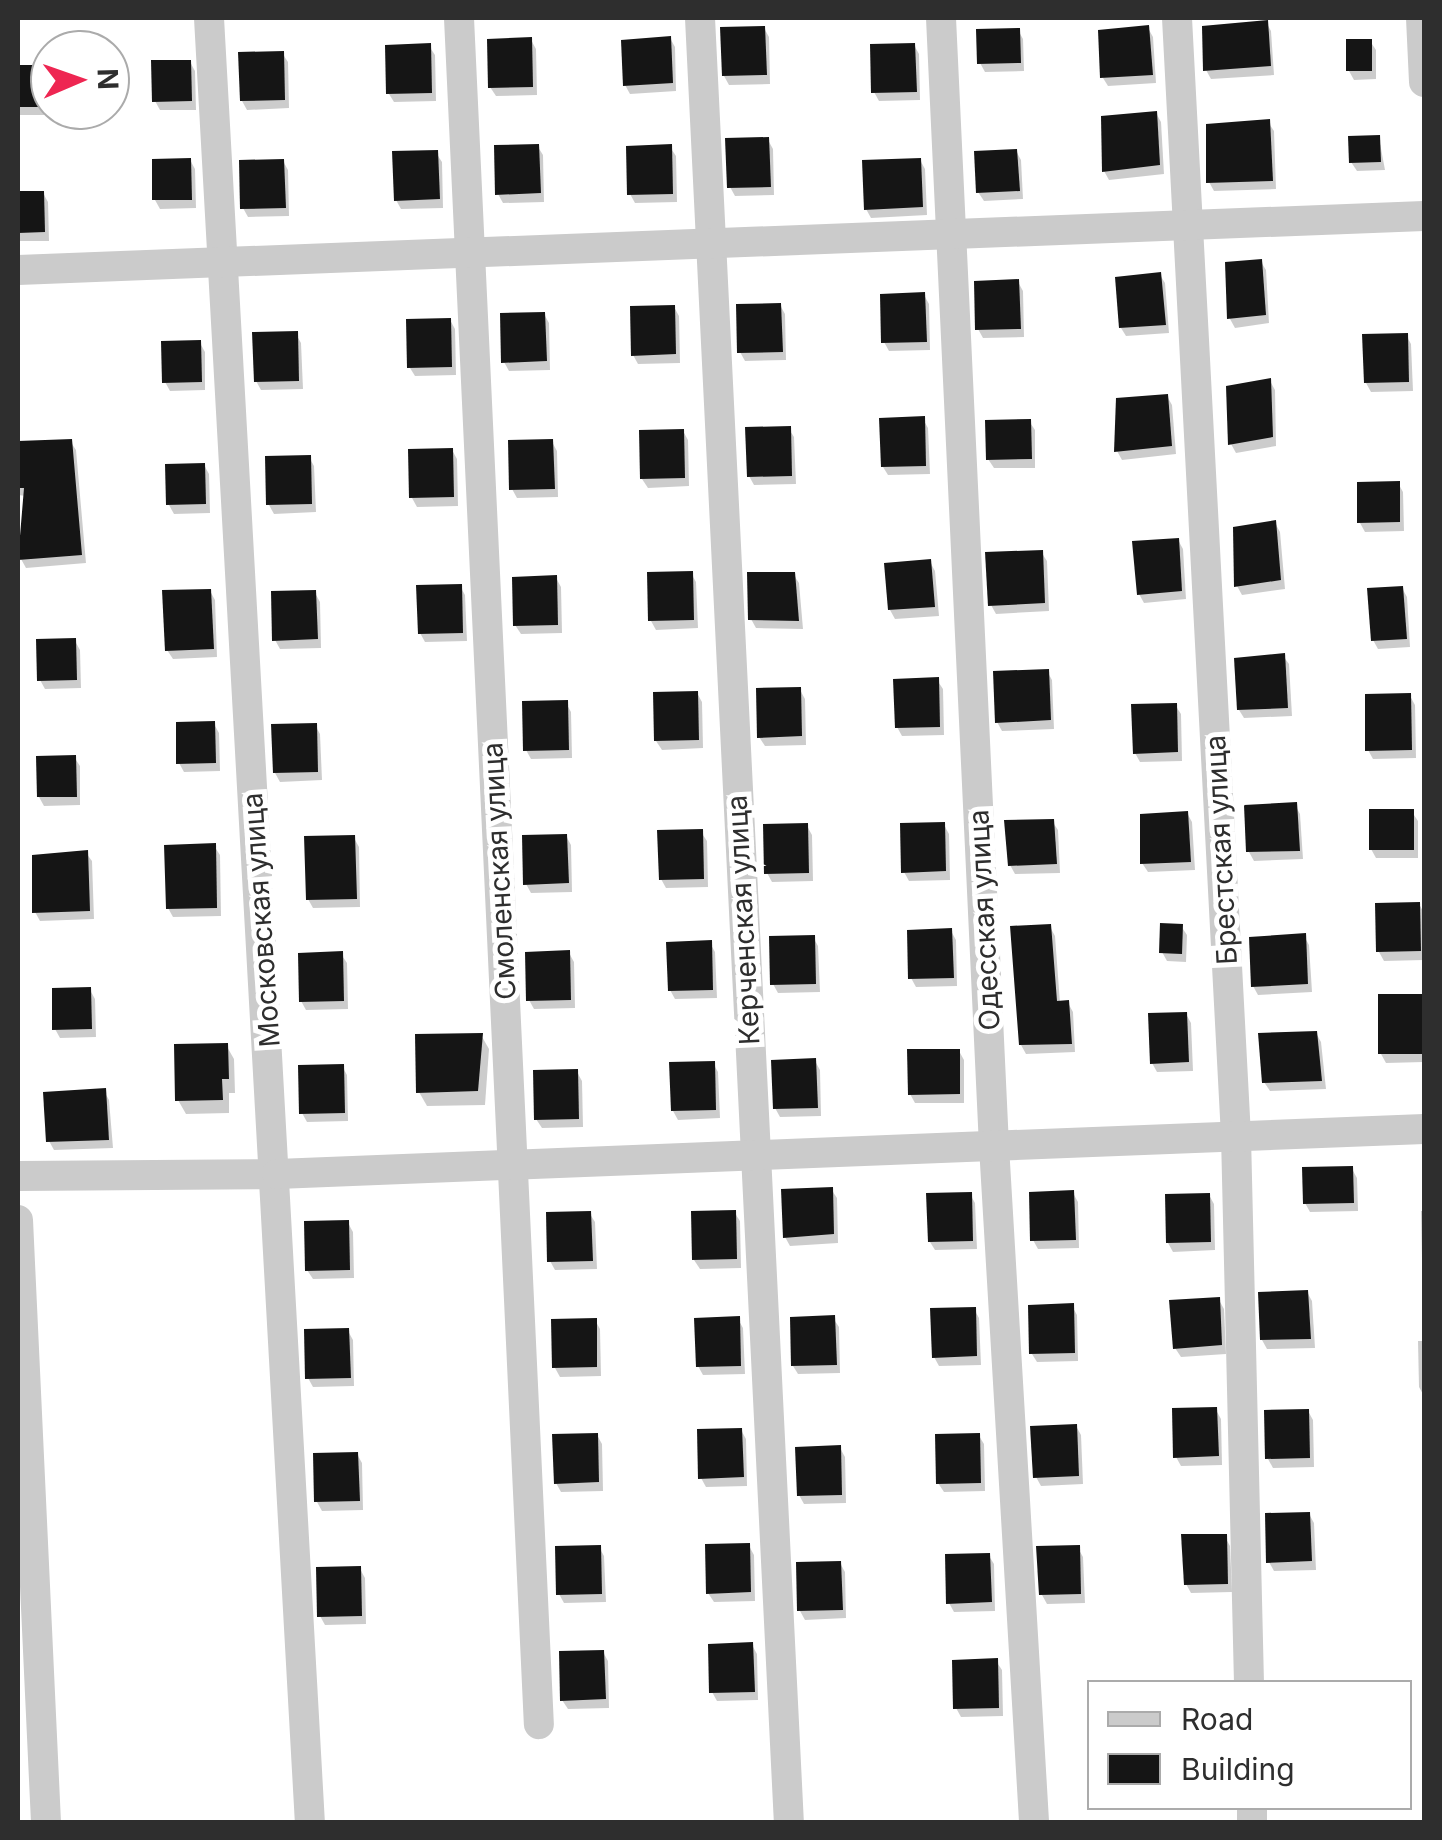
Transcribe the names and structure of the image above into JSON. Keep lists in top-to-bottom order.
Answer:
{
  "streets": {
    "street": [
      "Брестская улица",
      "Смоленская улица",
      "Московская улица",
      "Керченская улица",
      "Одесская улица"
    ]
  },
  "legend": ["Road", "Building"],
  "north": "right"
}
